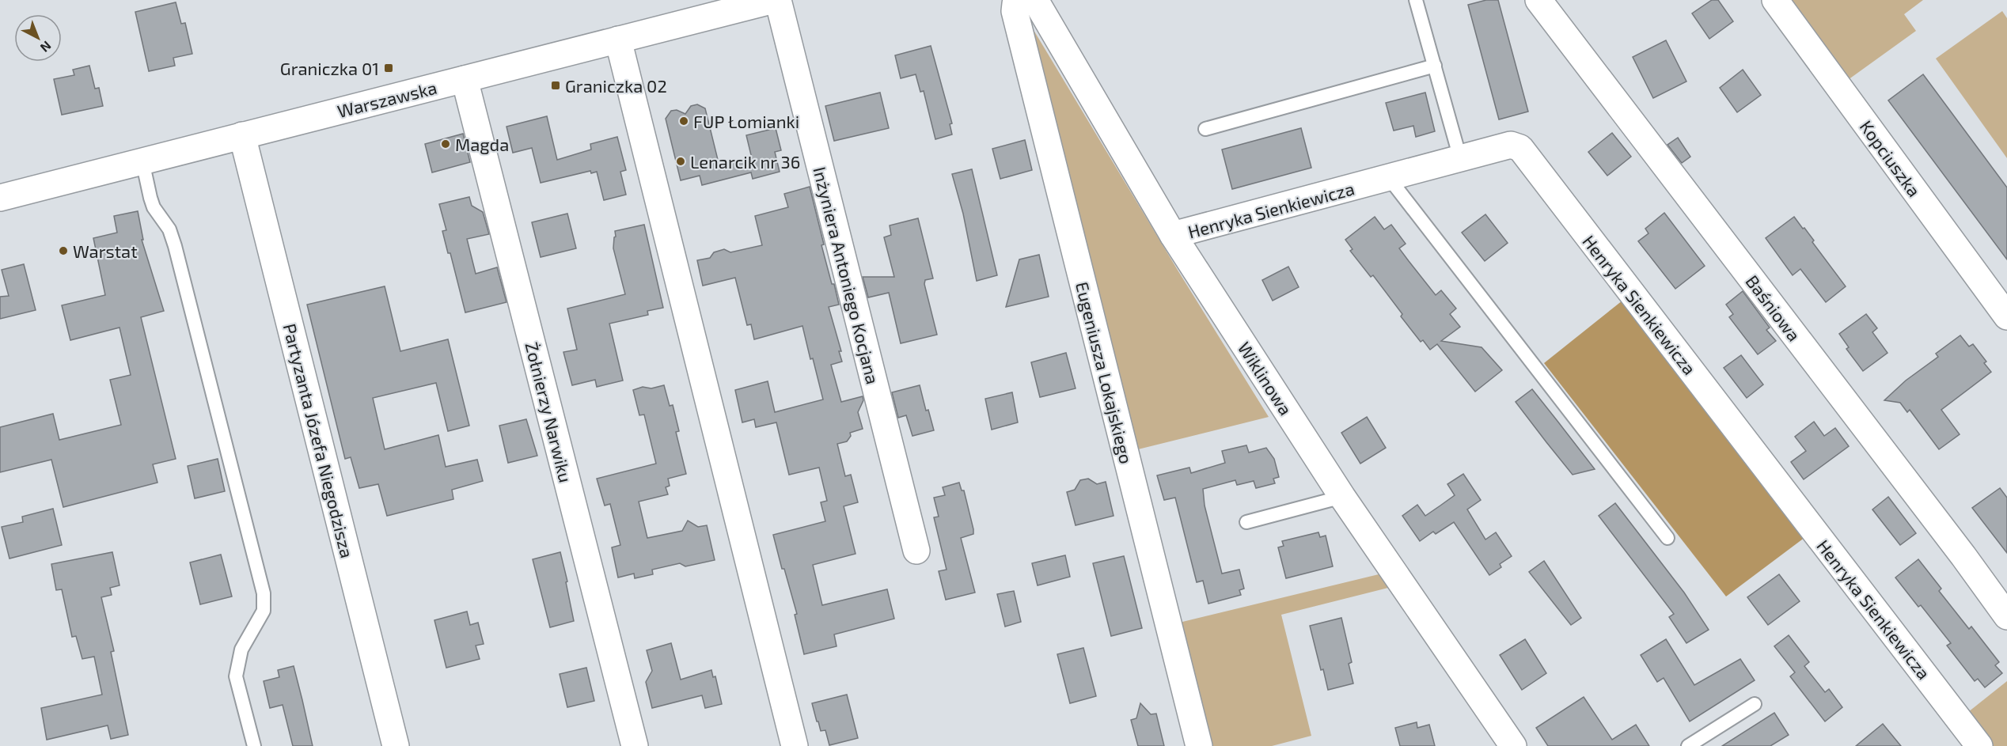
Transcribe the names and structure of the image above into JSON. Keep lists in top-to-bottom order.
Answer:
{
  "streets": {
    "street": [
      "Warszawska",
      "Kopciuszka",
      "Henryka Sienkiewicza",
      "Inżyniera Antoniego Kocjana",
      "Baśniowa",
      "Eugeniusza Lokajskiego",
      "Wiklinowa",
      "Żołnierzy Narwiku",
      "Partyzanta Józefa Niegodzisza"
    ]
  },
  "crossings": [
    ["Warszawska", "Żołnierzy Narwiku"],
    ["Warszawska", "Partyzanta Józefa Niegodzisza"],
    ["Henryka Sienkiewicza", "Wiklinowa"]
  ],
  "places": {
    "transit": ["Graniczka 01", "Graniczka 02"],
    "other": [
      "FUP Łomianki",
      "Magda",
      "Lenarcik nr 36",
      "Warstat"
    ]
  },
  "north": "bottom right"
}
